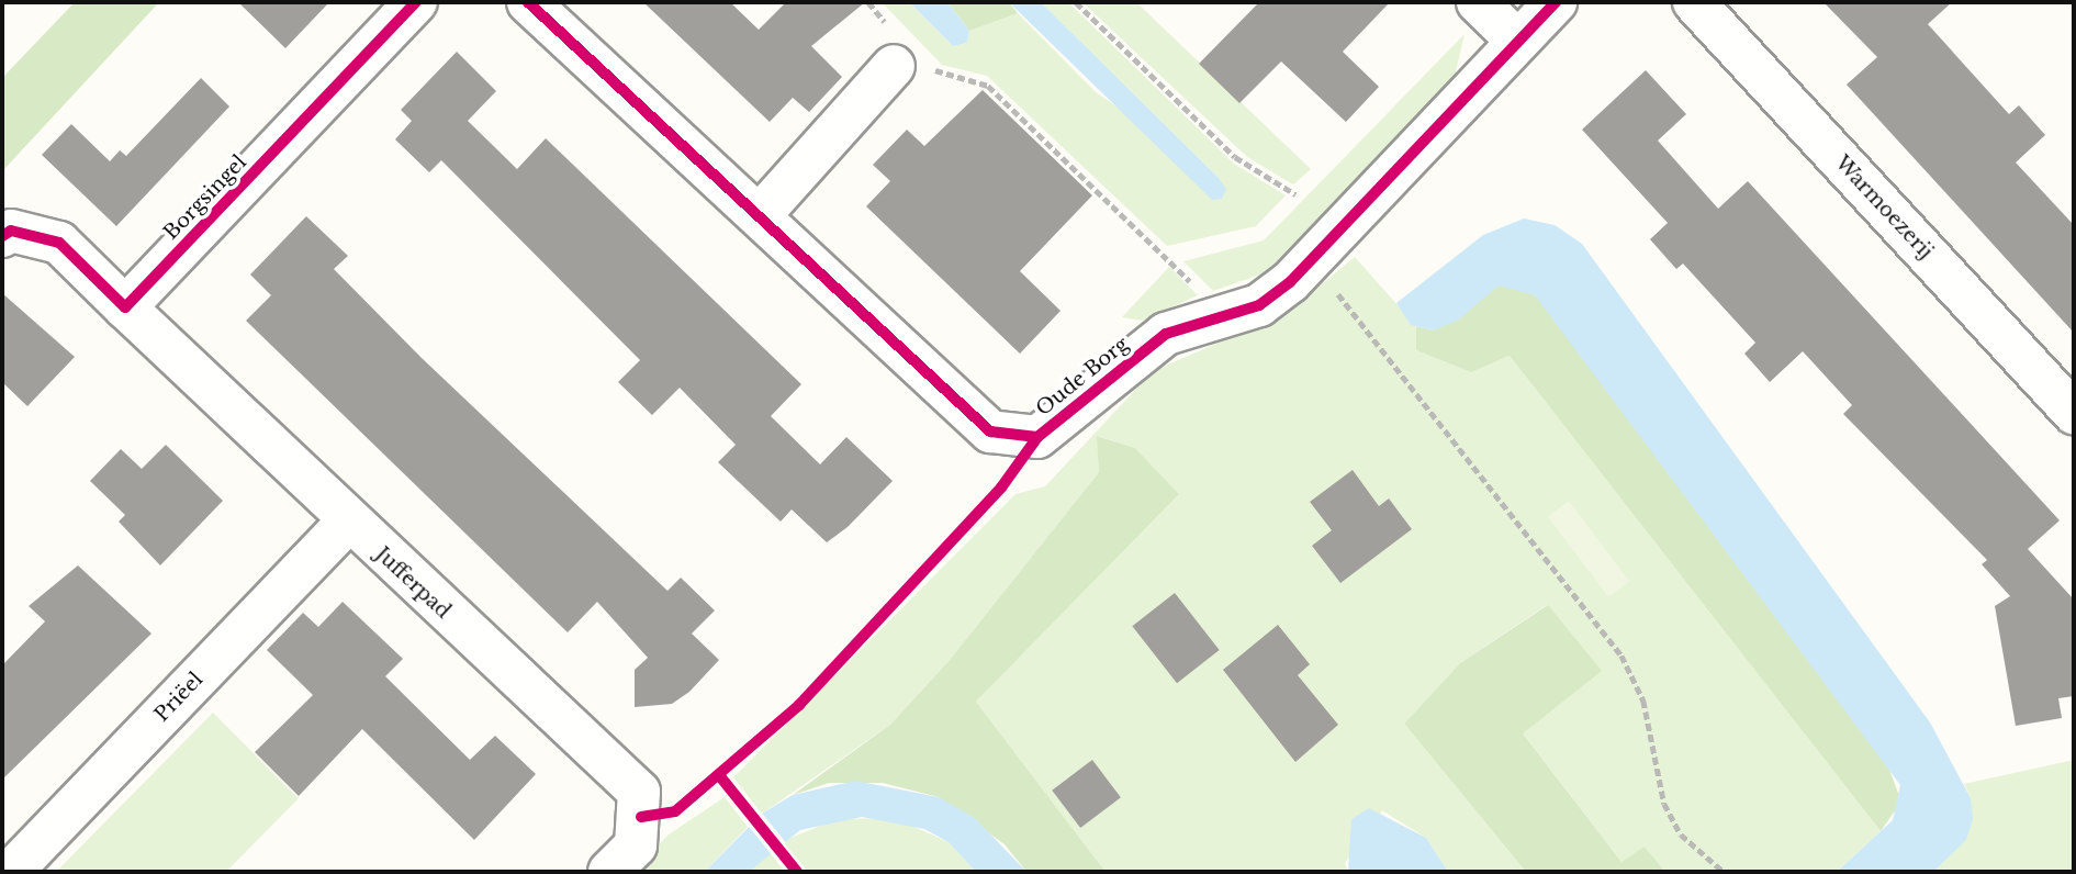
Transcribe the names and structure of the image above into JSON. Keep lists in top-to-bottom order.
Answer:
{
  "streets": {
    "street": [
      "Borgsingel",
      "Warmoezerij",
      "Oude Borg",
      "Jufferpad",
      "Priëel"
    ]
  },
  "crossings": [
    ["Borgsingel", "Jufferpad"],
    ["Jufferpad", "Priëel"]
  ]
}
